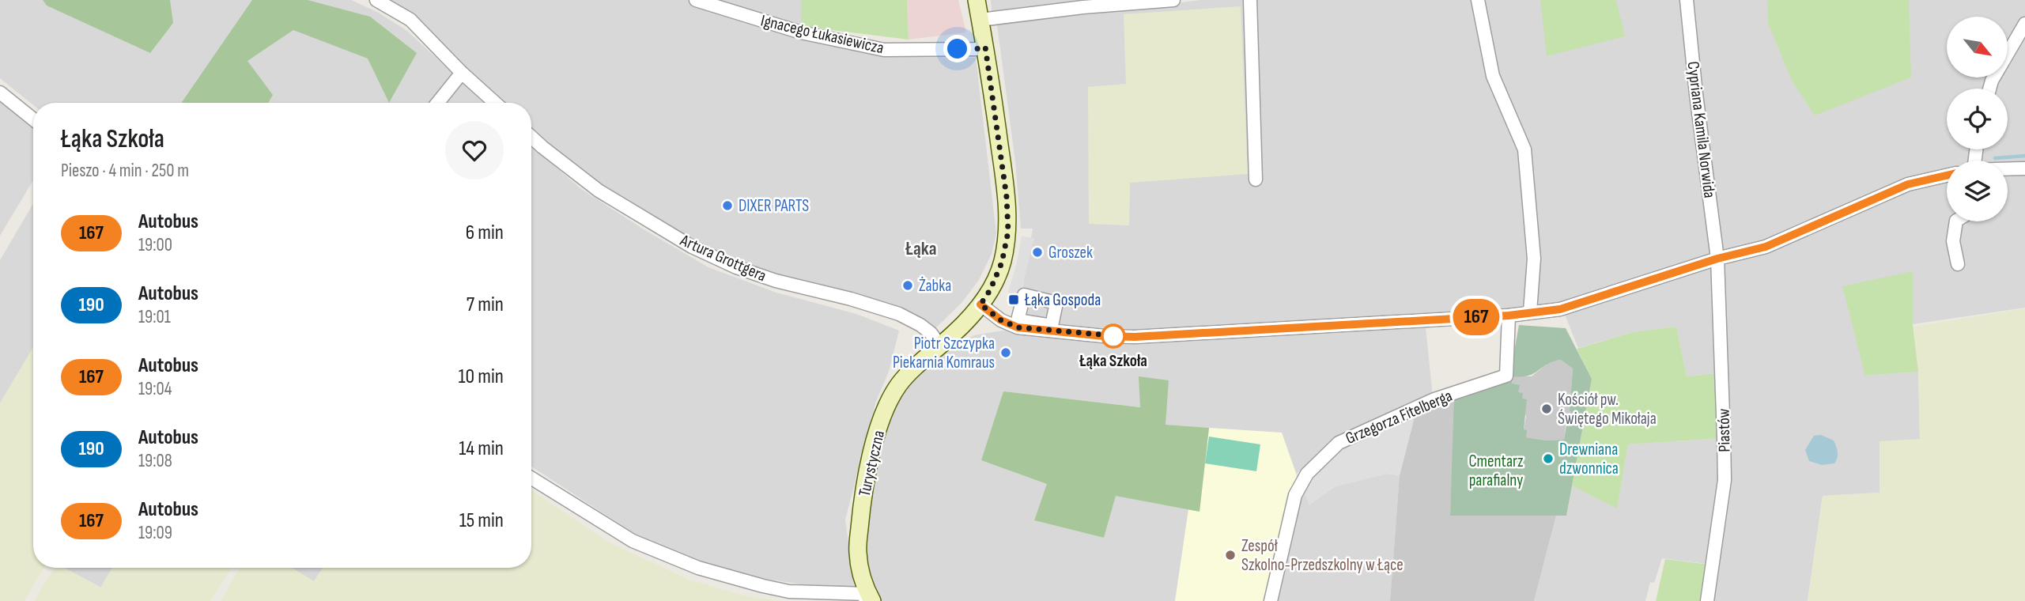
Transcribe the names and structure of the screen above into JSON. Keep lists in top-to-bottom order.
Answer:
{
  "streets": {
    "main road": ["Turystyczna"],
    "street": [
      "Ignacego Łukasiewicza",
      "Cypriana Kamila Norwida",
      "Artura Grottgera",
      "Grzegorza Fitelberga",
      "Piastów"
    ]
  },
  "crossings": [
    ["Cypriana Kamila Norwida", "Piastów"],
    ["Artura Grottgera", "Turystyczna"]
  ],
  "districts": ["Łąka"],
  "parks": ["Cmentarz parafialny"],
  "places": {
    "other": [
      "DIXER PARTS",
      "Groszek",
      "Żabka",
      "Łąka Szkoła",
      "Piotr Szczypka Piekarnia Komraus",
      "Kościół pw. Świętego Mikołaja",
      "Drewniana dzwonnica",
      "Zespół Szkolno-Przedszkolny w Łące"
    ],
    "transit": ["Łąka Gospoda"]
  },
  "lines": ["bus line 167"],
  "north": "bottom right",
  "page": {
    "on_map": "167",
    "heading": ["Łąka Szkoła", "Pieszo · 4 min · 250 m"],
    "list": [
      {
        "mark": "167",
        "name": "Autobus",
        "note": "19:00",
        "value": "6 min"
      },
      {
        "mark": "190",
        "name": "Autobus",
        "note": "19:01",
        "value": "7 min"
      },
      {
        "mark": "167",
        "name": "Autobus",
        "note": "19:04",
        "value": "10 min"
      },
      {
        "mark": "190",
        "name": "Autobus",
        "note": "19:08",
        "value": "14 min"
      },
      {
        "mark": "167",
        "name": "Autobus",
        "note": "19:09",
        "value": "15 min"
      }
    ]
  }
}
